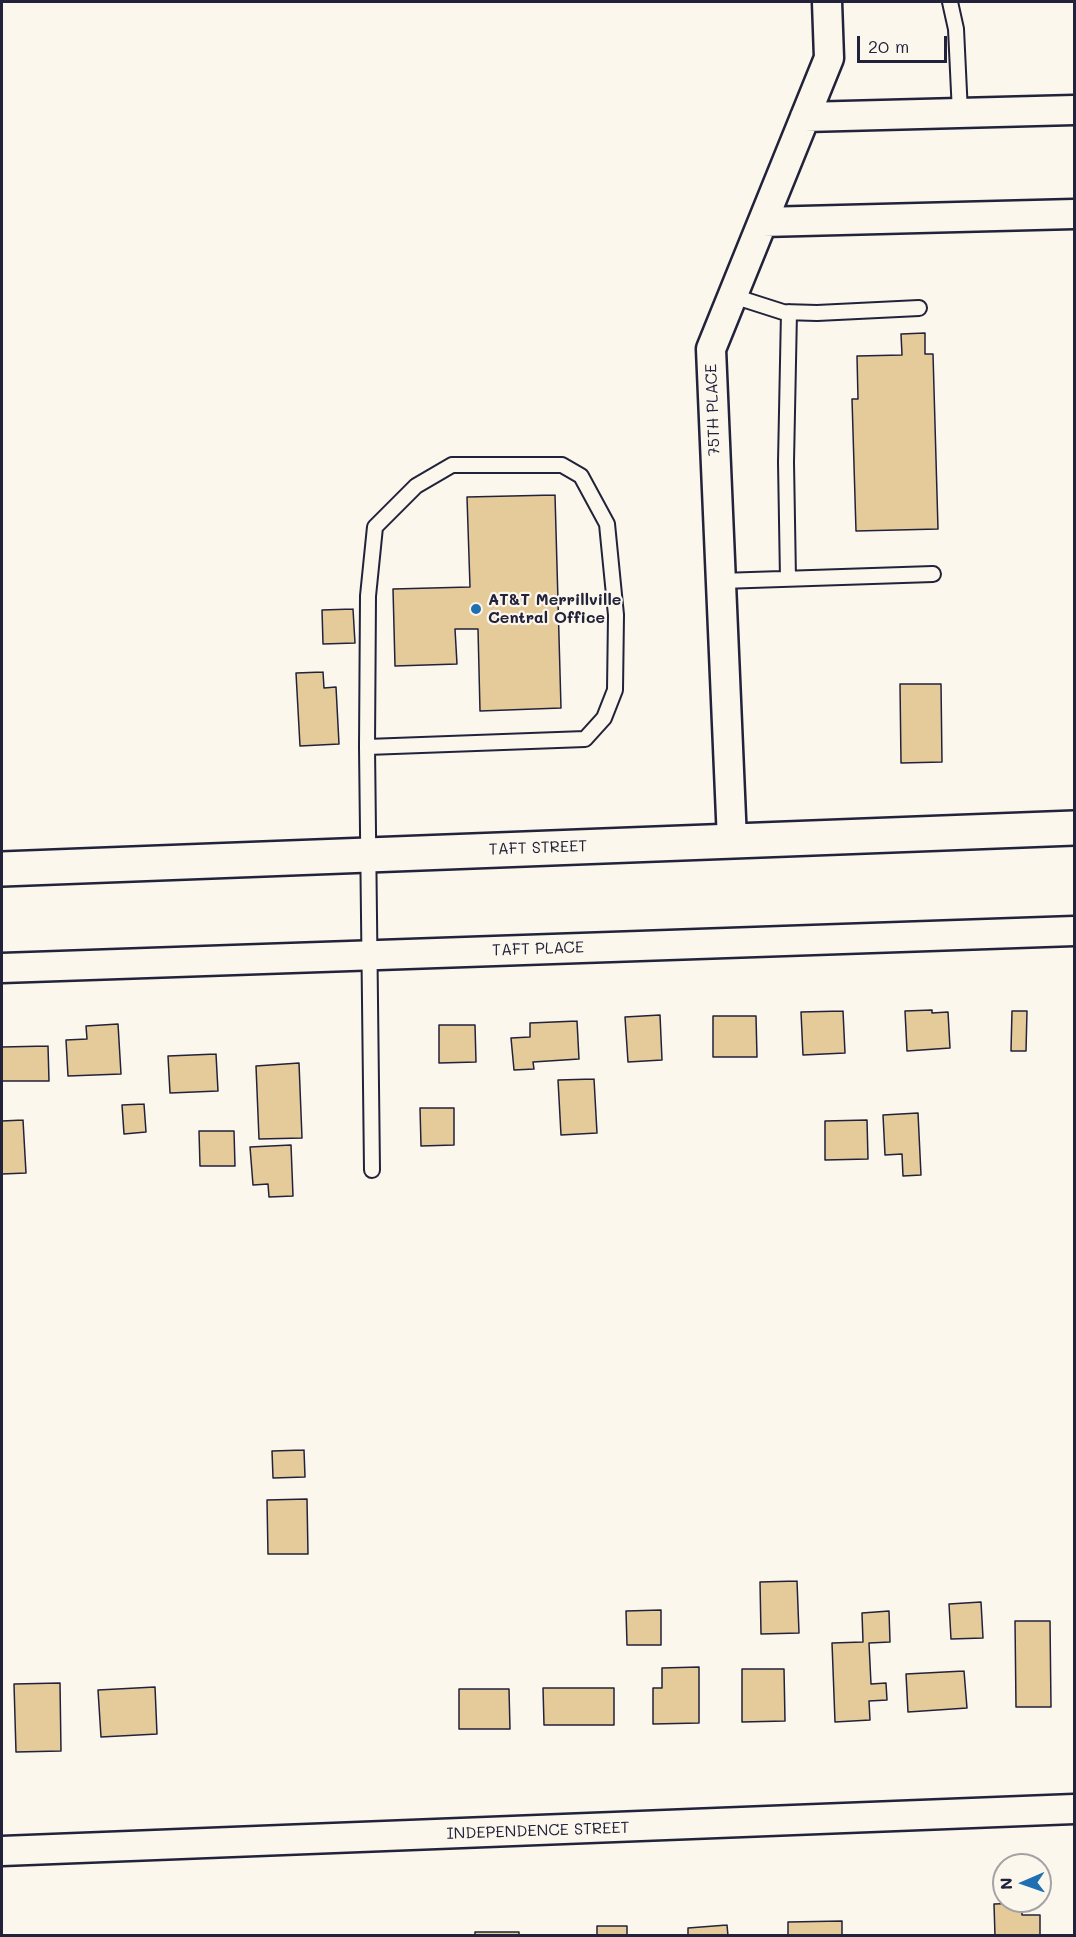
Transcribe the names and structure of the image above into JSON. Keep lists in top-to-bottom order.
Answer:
{
  "streets": {
    "main road": ["TAFT STREET"],
    "street": ["75TH PLACE", "TAFT PLACE", "INDEPENDENCE STREET"]
  },
  "crossings": [
    ["75TH PLACE", "TAFT STREET"]
  ],
  "places": ["AT&T Merrillville Central Office"],
  "scale_bar": "20 m",
  "north": "left"
}
